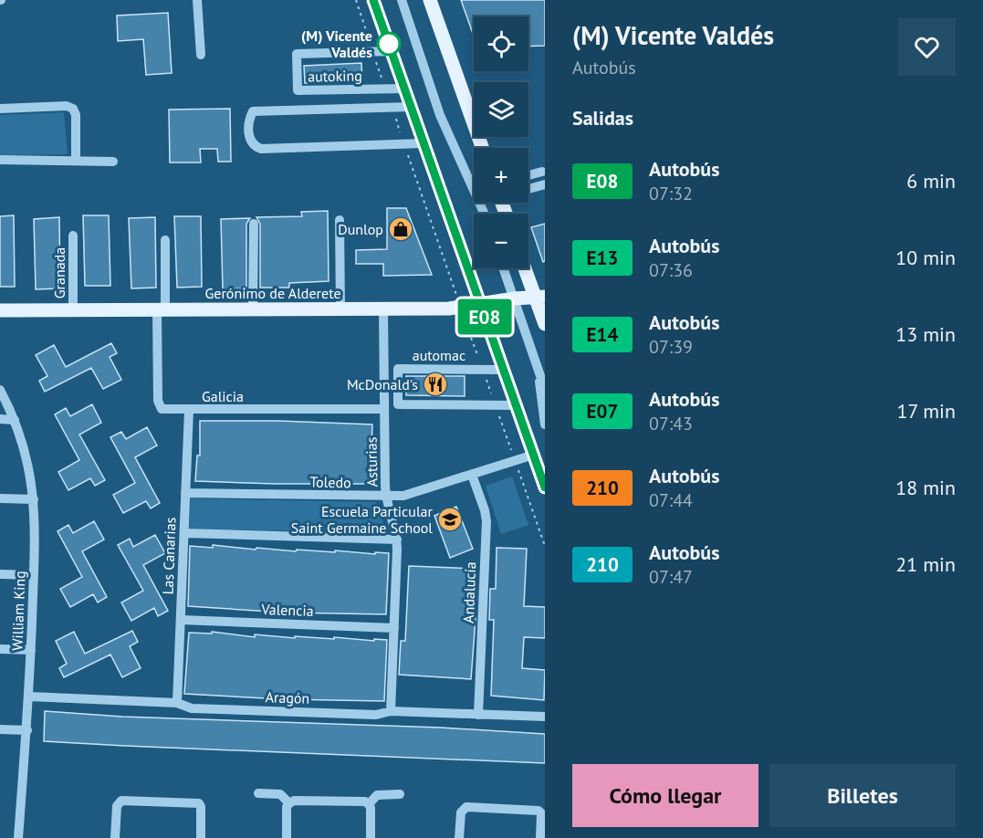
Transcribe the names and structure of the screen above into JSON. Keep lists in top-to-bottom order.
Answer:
{
  "streets": {
    "main road": ["Gerónimo de Alderete"],
    "street": [
      "autoking",
      "Granada",
      "automac",
      "Galicia",
      "Asturias",
      "Toledo",
      "Las Canarias",
      "Andalucía",
      "Valencia",
      "William King",
      "Aragón"
    ]
  },
  "crossings": [
    ["Granada", "Gerónimo de Alderete"],
    ["Gerónimo de Alderete", "Galicia"],
    ["Gerónimo de Alderete", "Asturias"],
    ["Galicia", "Asturias"],
    ["Galicia", "Las Canarias"],
    ["Asturias", "Toledo"],
    ["Asturias", "Valencia"],
    ["Asturias", "Aragón"],
    ["Toledo", "Las Canarias"],
    ["Toledo", "Andalucía"],
    ["Las Canarias", "Valencia"],
    ["Las Canarias", "Aragón"],
    ["Andalucía", "Aragón"],
    ["William King", "Aragón"]
  ],
  "places": {
    "other": ["(M) Vicente Valdés"],
    "shop": ["Dunlop"],
    "restaurant": ["McDonald's"],
    "school or university": ["Escuela Particular Saint Germaine School"]
  },
  "lines": ["bus line E08"],
  "page": {
    "on_map": "E08",
    "heading": [
      ["(M) Vicente Valdés", "Autobús"],
      "Salidas"
    ],
    "map_buttons": ["+", "−"],
    "list": [
      {
        "mark": "E08",
        "name": "Autobús",
        "note": "07:32",
        "value": "6 min"
      },
      {
        "mark": "E13",
        "name": "Autobús",
        "note": "07:36",
        "value": "10 min"
      },
      {
        "mark": "E14",
        "name": "Autobús",
        "note": "07:39",
        "value": "13 min"
      },
      {
        "mark": "E07",
        "name": "Autobús",
        "note": "07:43",
        "value": "17 min"
      },
      {
        "mark": "210",
        "name": "Autobús",
        "note": "07:44",
        "value": "18 min"
      },
      {
        "mark": "210",
        "name": "Autobús",
        "note": "07:47",
        "value": "21 min"
      }
    ],
    "buttons": ["Cómo llegar", "Billetes"]
  }
}
